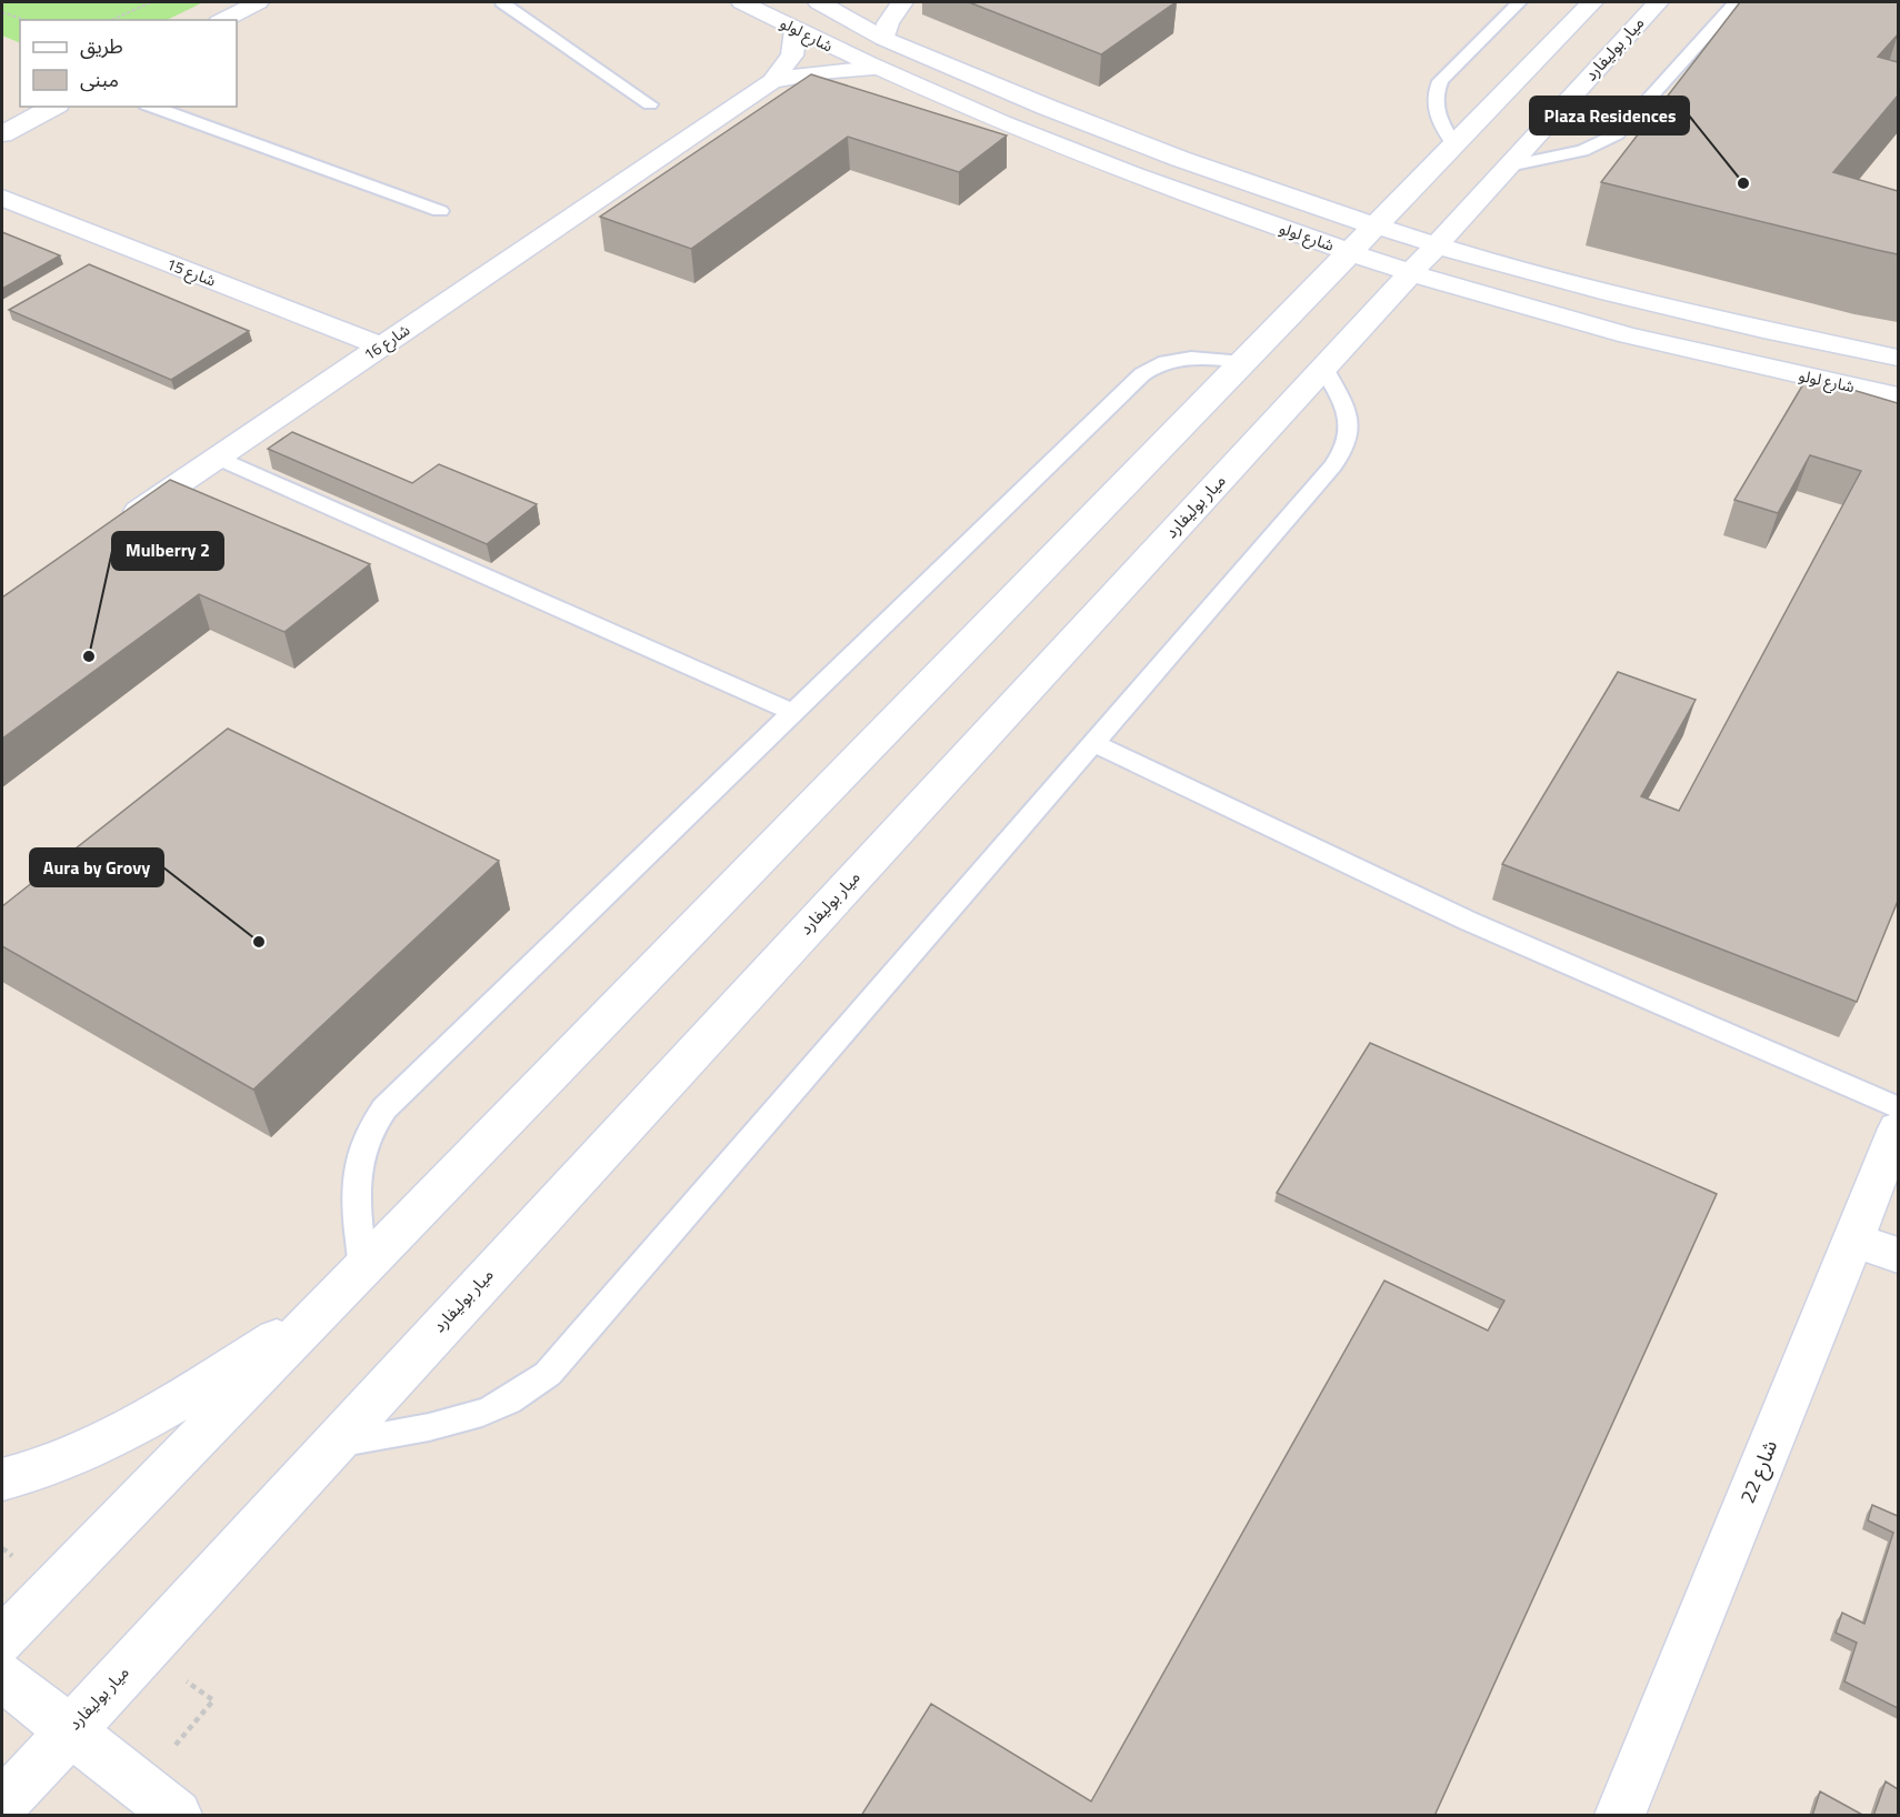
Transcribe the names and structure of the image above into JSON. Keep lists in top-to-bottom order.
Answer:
{
  "streets": {
    "street": [
      "شارع لولو",
      "ميار بوليفارد",
      "شارع 15",
      "شارع 16",
      "شارع 22"
    ]
  },
  "crossings": [
    ["شارع لولو", "ميار بوليفارد"],
    ["شارع لولو", "شارع 16"],
    ["شارع 15", "شارع 16"]
  ],
  "places": ["Plaza Residences", "Mulberry 2", "Aura by Grovy"],
  "legend": ["طريق", "مبنى"]
}
